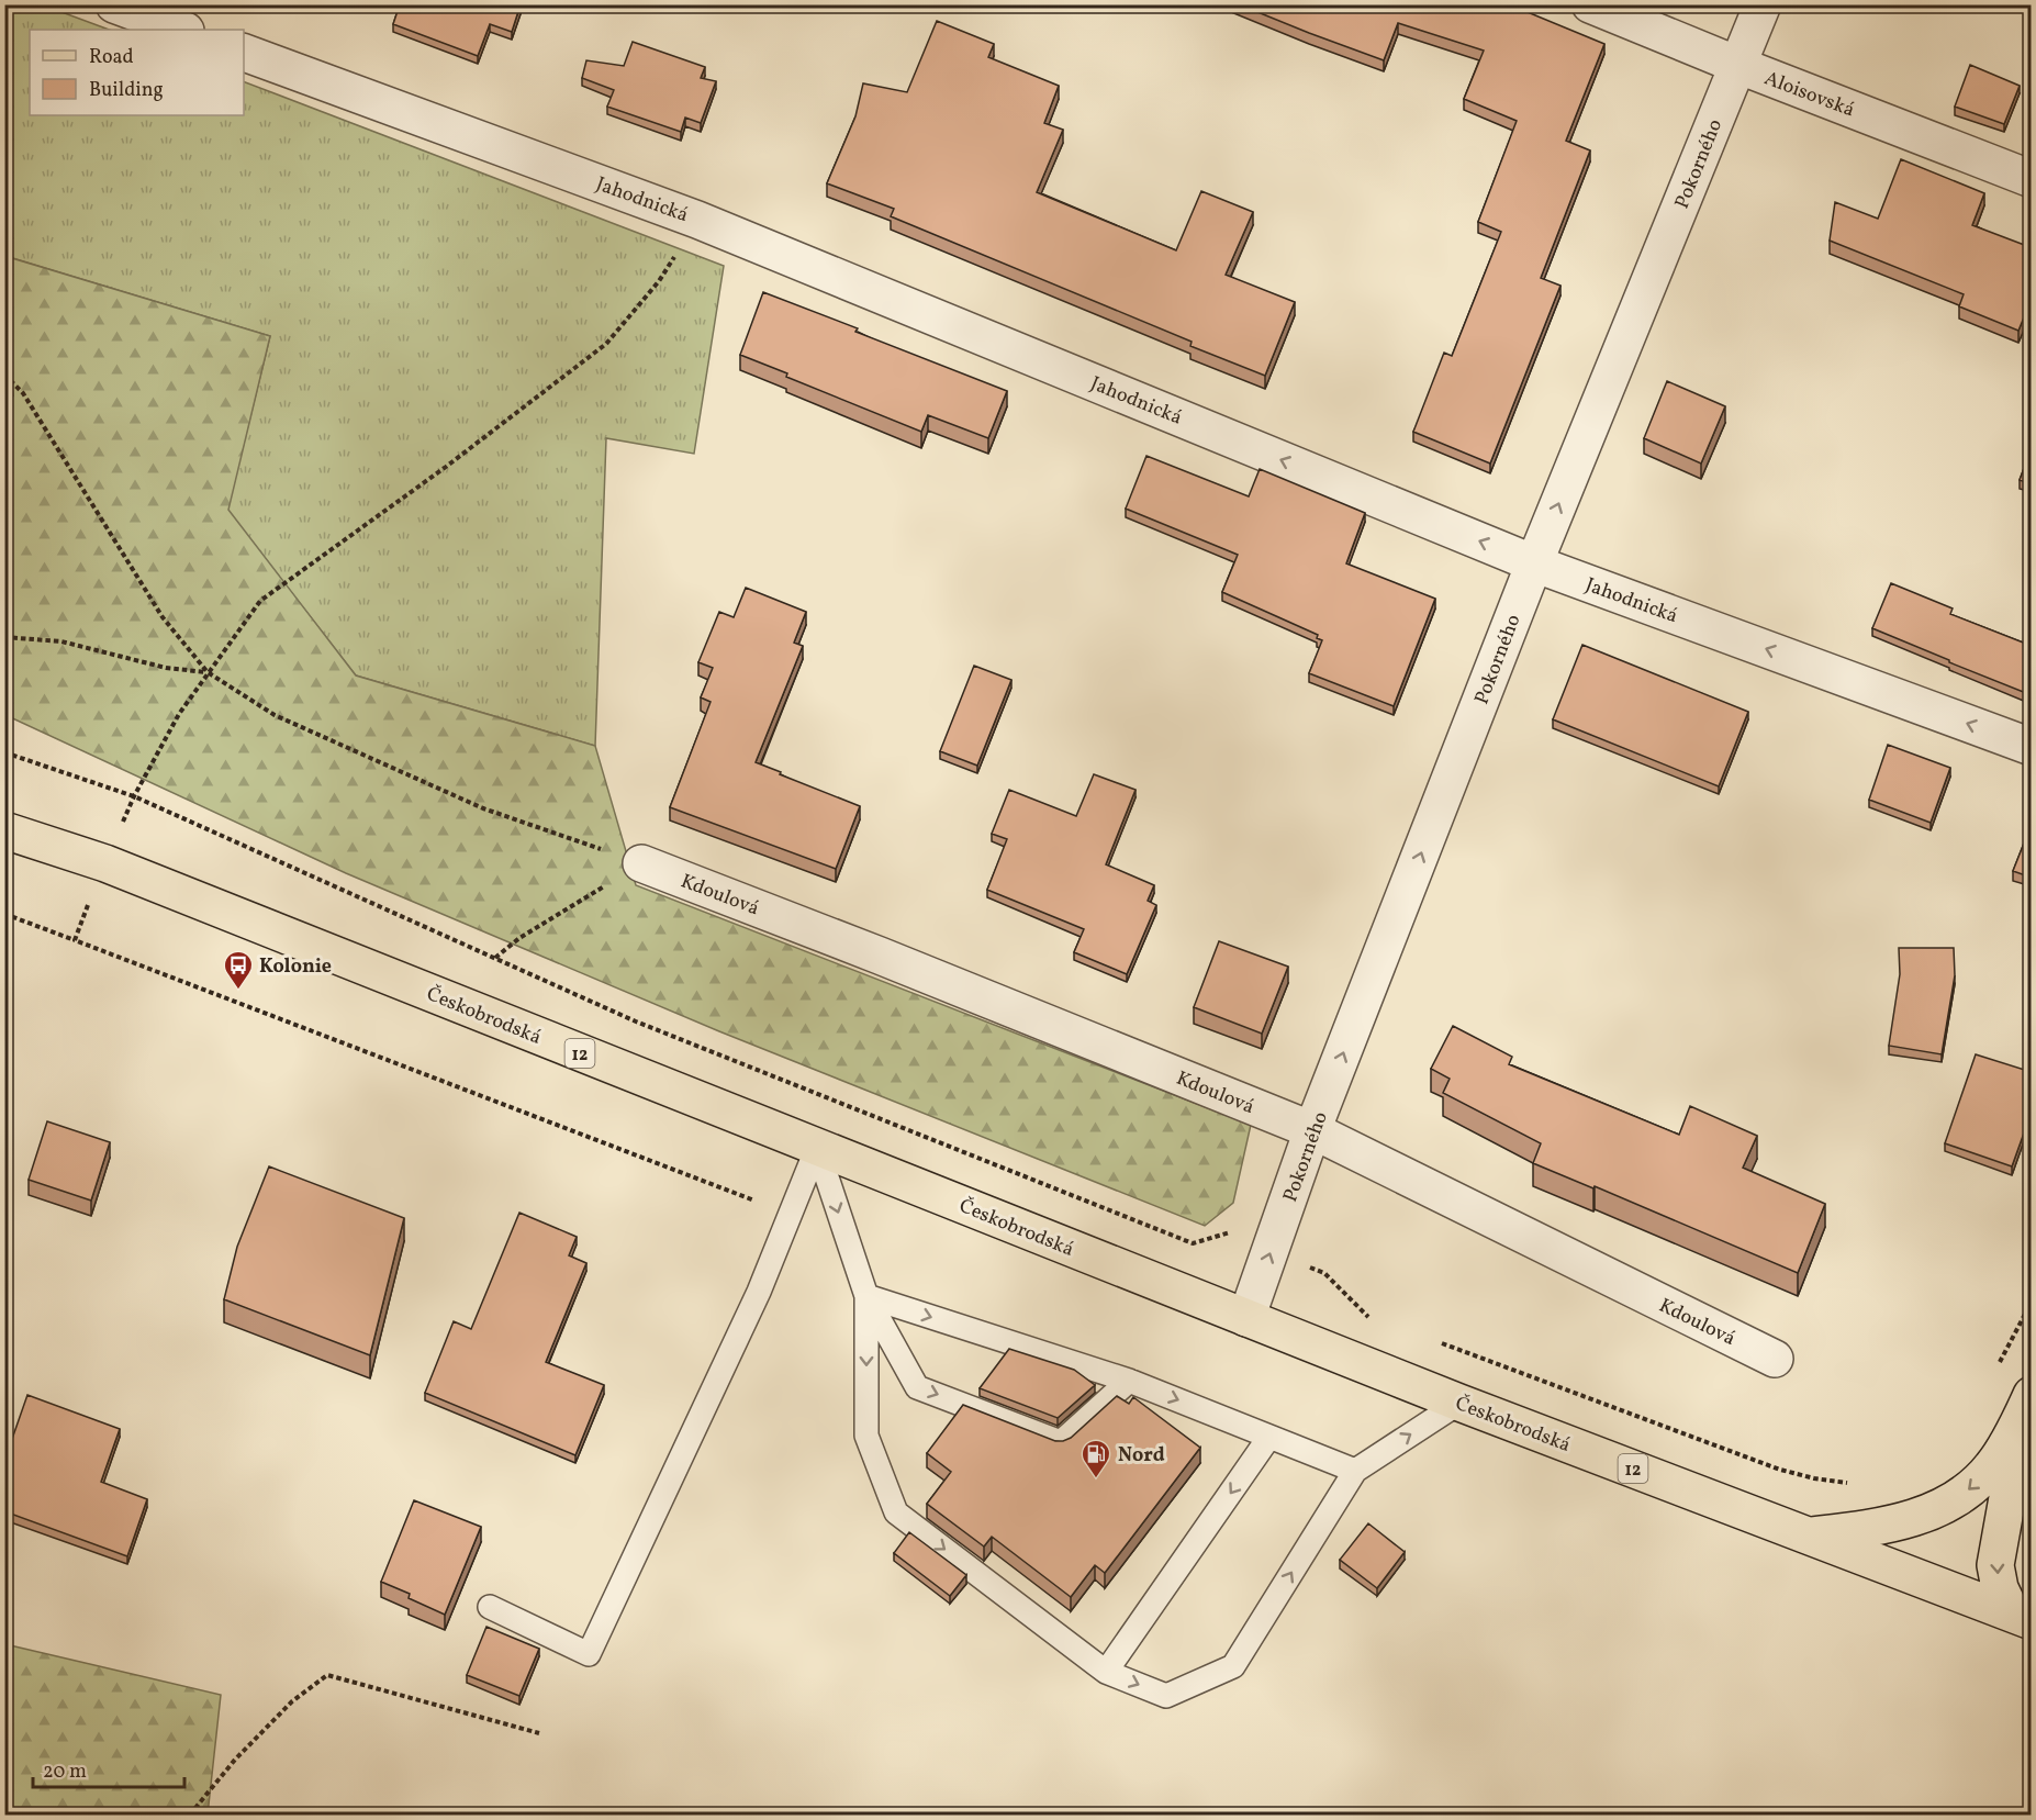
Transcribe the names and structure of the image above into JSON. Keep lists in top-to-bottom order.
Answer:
{
  "streets": {
    "main road": ["Českobrodská", "12"],
    "street": [
      "Aloisovská",
      "Pokorného",
      "Jahodnická",
      "Kdoulová"
    ]
  },
  "crossings": [
    ["Aloisovská", "Pokorného"],
    ["Pokorného", "Jahodnická"],
    ["Pokorného", "Kdoulová"],
    ["Pokorného", "Českobrodská"]
  ],
  "one_way": ["Pokorného", "Jahodnická"],
  "places": {
    "bus stop": ["Kolonie"],
    "fuel station": ["Nord"]
  },
  "legend": ["Road", "Building"],
  "scale_bar": "20 m"
}
